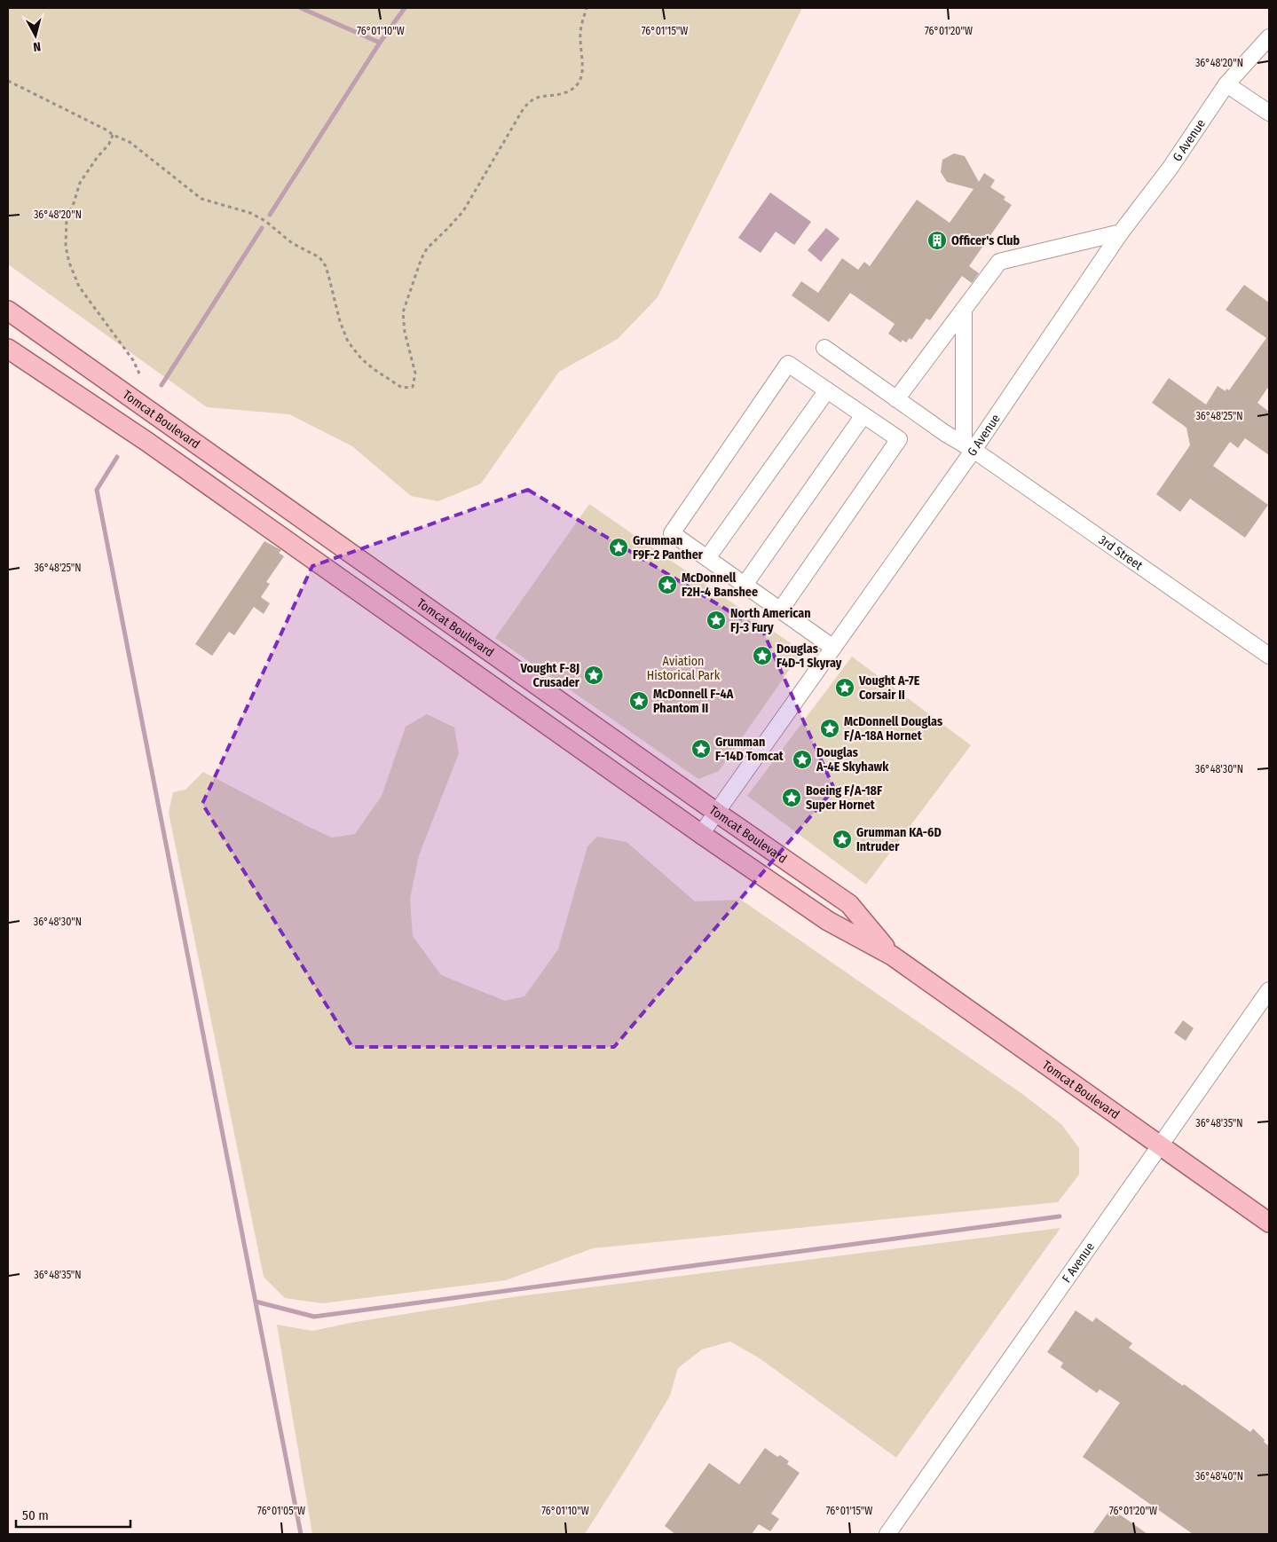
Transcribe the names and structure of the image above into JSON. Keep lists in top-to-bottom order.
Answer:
{
  "streets": {
    "main road": ["Tomcat Boulevard"],
    "street": ["G Avenue", "3rd Street", "F Avenue"]
  },
  "crossings": [
    ["G Avenue", "Tomcat Boulevard"],
    ["G Avenue", "3rd Street"],
    ["Tomcat Boulevard", "F Avenue"]
  ],
  "parks": ["Aviation Historical Park"],
  "places": {
    "building": ["Officer's Club"],
    "place": [
      "Grumman F9F-2 Panther",
      "McDonnell F2H-4 Banshee",
      "North American FJ-3 Fury",
      "Douglas F4D-1 Skyray",
      "Vought F-8J Crusader",
      "Vought A-7E Corsair II",
      "McDonnell F-4A Phantom II",
      "McDonnell Douglas F/A-18A Hornet",
      "Grumman F-14D Tomcat",
      "Douglas A-4E Skyhawk",
      "Boeing F/A-18F Super Hornet",
      "Grumman KA-6D Intruder"
    ]
  },
  "scale_bar": "50 m",
  "north": "bottom",
  "coordinates": [
    "76°01'10\"W",
    "76°01'15\"W",
    "76°01'20\"W",
    "36°48'20\"N",
    "36°48'25\"N",
    "36°48'30\"N",
    "36°48'35\"N",
    "36°48'40\"N",
    "76°01'05\"W"
  ]
}
